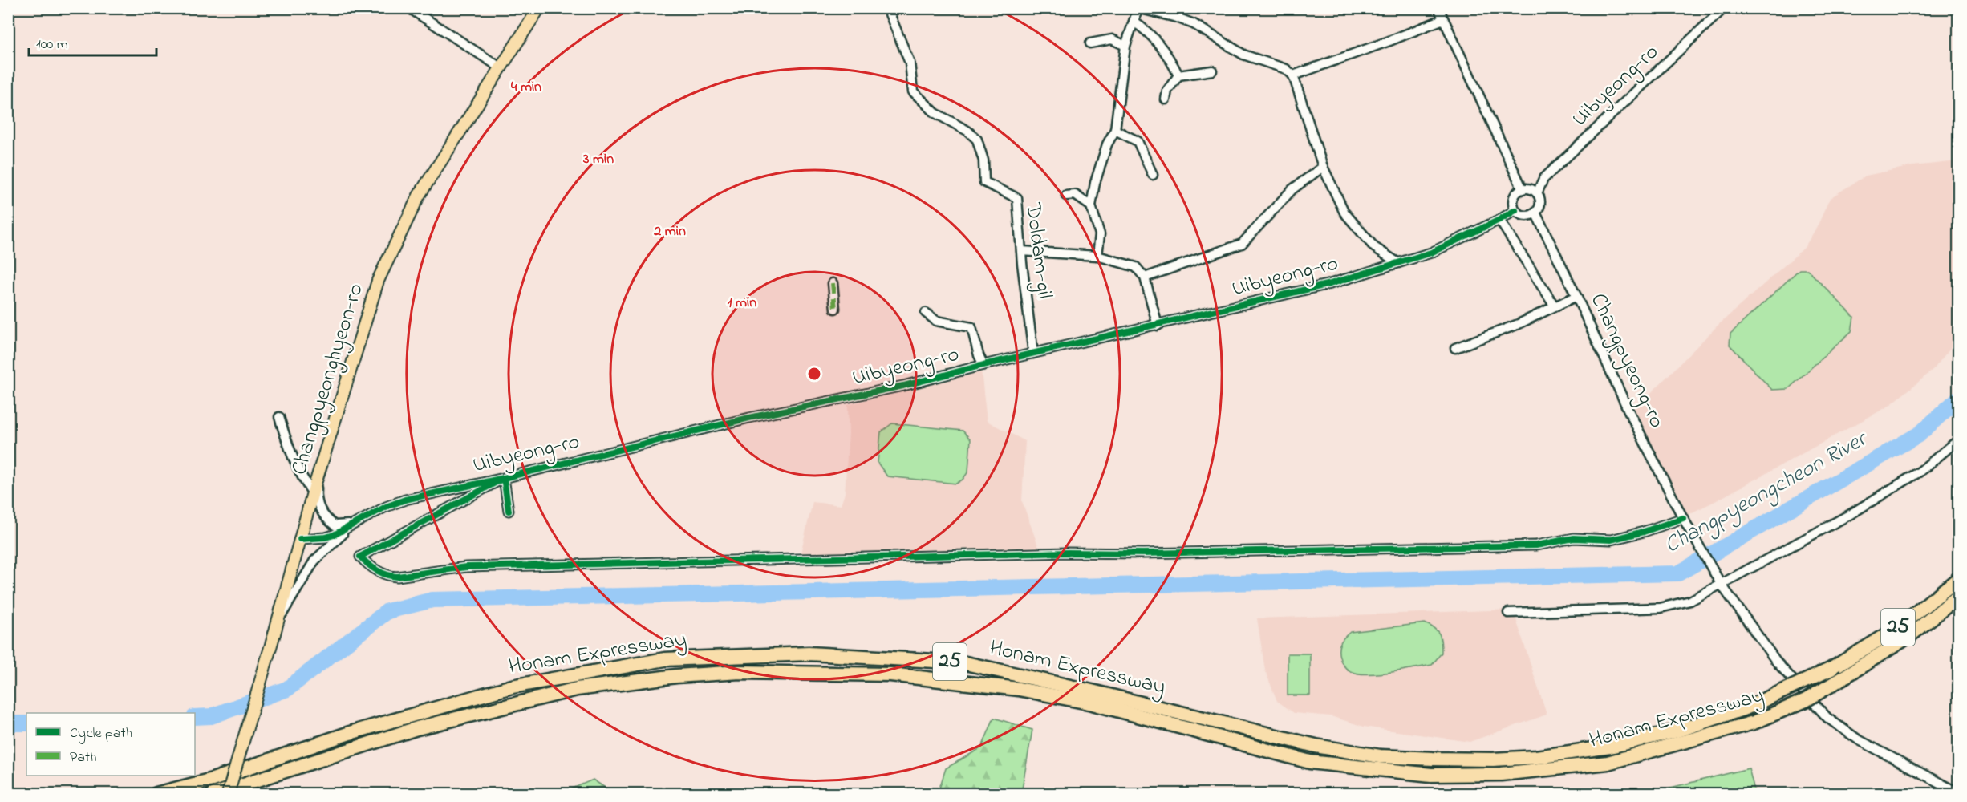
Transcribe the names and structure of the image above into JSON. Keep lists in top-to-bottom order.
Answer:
{
  "streets": {
    "highway": ["25", "Honam Expressway"],
    "main road": ["Changpyeonghyeon-ro"],
    "street": ["Uibyeong-ro", "Doldam-gil", "Changpyeong-ro"]
  },
  "crossings": [
    ["Uibyeong-ro", "Doldam-gil"],
    ["Uibyeong-ro", "Changpyeong-ro"],
    ["Uibyeong-ro", "Changpyeonghyeon-ro"]
  ],
  "water": ["Changpyeongcheon River"],
  "legend": ["Cycle path", "Path"],
  "scale_bar": "100 m",
  "rings": [
    "4 min",
    "3 min",
    "2 min",
    "1 min"
  ]
}
